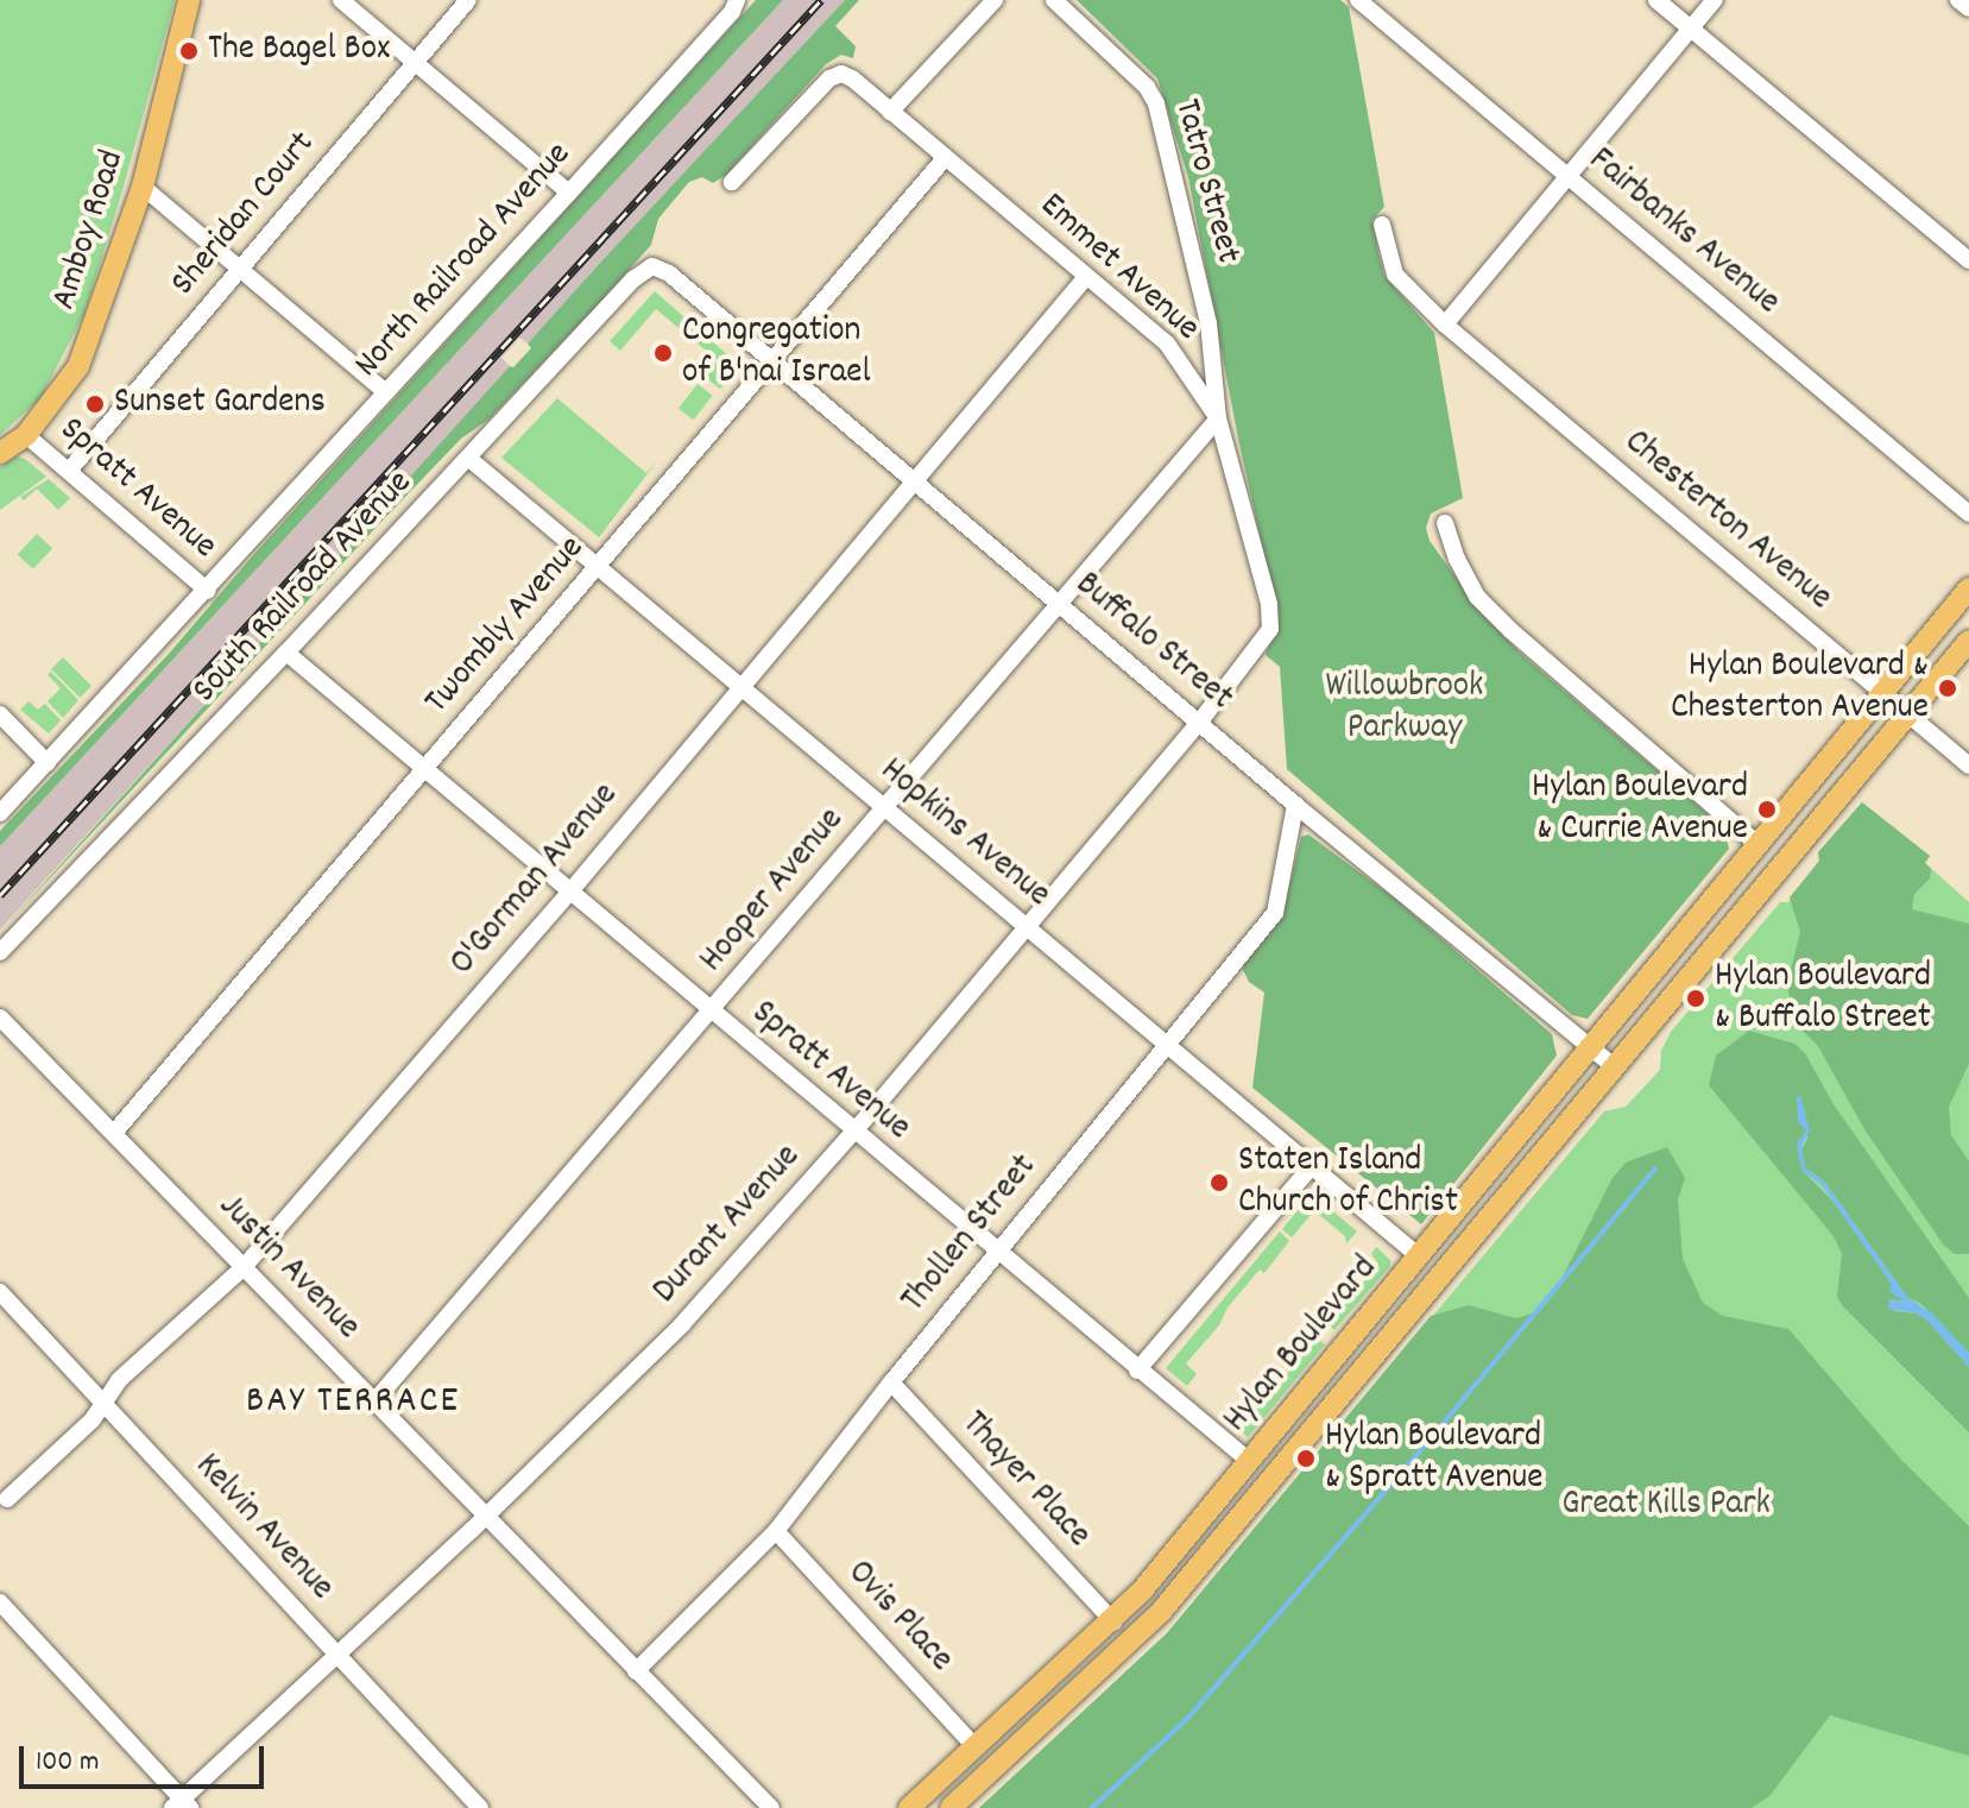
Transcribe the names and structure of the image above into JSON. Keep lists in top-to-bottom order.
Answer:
{
  "streets": {
    "main road": ["Amboy Road", "Hylan Boulevard"],
    "street": [
      "Tatro Street",
      "Sheridan Court",
      "Fairbanks Avenue",
      "North Railroad Avenue",
      "Emmet Avenue",
      "Spratt Avenue",
      "Chesterton Avenue",
      "South Railroad Avenue",
      "Twombly Avenue",
      "Buffalo Street",
      "Hopkins Avenue",
      "O'Gorman Avenue",
      "Hooper Avenue",
      "Durant Avenue",
      "Thollen Street",
      "Justin Avenue",
      "Thayer Place",
      "Kelvin Avenue",
      "Ovis Place"
    ]
  },
  "crossings": [
    ["Tatro Street", "Emmet Avenue"],
    ["Tatro Street", "Hooper Avenue"],
    ["Sheridan Court", "Spratt Avenue"],
    ["Amboy Road", "Spratt Avenue"],
    ["North Railroad Avenue", "Spratt Avenue"],
    ["Emmet Avenue", "Twombly Avenue"],
    ["Emmet Avenue", "O'Gorman Avenue"],
    ["Emmet Avenue", "Hooper Avenue"],
    ["Emmet Avenue", "Durant Avenue"],
    ["Spratt Avenue", "South Railroad Avenue"],
    ["Spratt Avenue", "Twombly Avenue"],
    ["Spratt Avenue", "O'Gorman Avenue"],
    ["Spratt Avenue", "Hooper Avenue"],
    ["Spratt Avenue", "Durant Avenue"],
    ["Spratt Avenue", "Thollen Street"],
    ["Spratt Avenue", "Hylan Boulevard"],
    ["Chesterton Avenue", "Hylan Boulevard"],
    ["South Railroad Avenue", "Buffalo Street"],
    ["South Railroad Avenue", "Hopkins Avenue"],
    ["Twombly Avenue", "Buffalo Street"],
    ["Twombly Avenue", "Hopkins Avenue"],
    ["Twombly Avenue", "Justin Avenue"],
    ["Buffalo Street", "O'Gorman Avenue"],
    ["Buffalo Street", "Hooper Avenue"],
    ["Buffalo Street", "Durant Avenue"],
    ["Buffalo Street", "Thollen Street"],
    ["Buffalo Street", "Hylan Boulevard"],
    ["Hopkins Avenue", "O'Gorman Avenue"],
    ["Hopkins Avenue", "Hooper Avenue"],
    ["Hopkins Avenue", "Durant Avenue"],
    ["Hopkins Avenue", "Thollen Street"],
    ["Hopkins Avenue", "Hylan Boulevard"],
    ["O'Gorman Avenue", "Justin Avenue"],
    ["O'Gorman Avenue", "Kelvin Avenue"],
    ["Hooper Avenue", "Justin Avenue"],
    ["Durant Avenue", "Justin Avenue"],
    ["Durant Avenue", "Kelvin Avenue"],
    ["Thollen Street", "Justin Avenue"],
    ["Thollen Street", "Thayer Place"],
    ["Thollen Street", "Ovis Place"],
    ["Hylan Boulevard", "Thayer Place"],
    ["Hylan Boulevard", "Ovis Place"]
  ],
  "districts": ["BAY TERRACE"],
  "parks": ["Willowbrook Parkway", "Great Kills Park"],
  "places": [
    "The Bagel Box",
    "Congregation of B'nai Israel",
    "Sunset Gardens",
    "Hylan Boulevard & Chesterton Avenue",
    "Hylan Boulevard & Currie Avenue",
    "Hylan Boulevard & Buffalo Street",
    "Staten Island Church of Christ",
    "Hylan Boulevard & Spratt Avenue"
  ],
  "scale_bar": "100 m"
}
